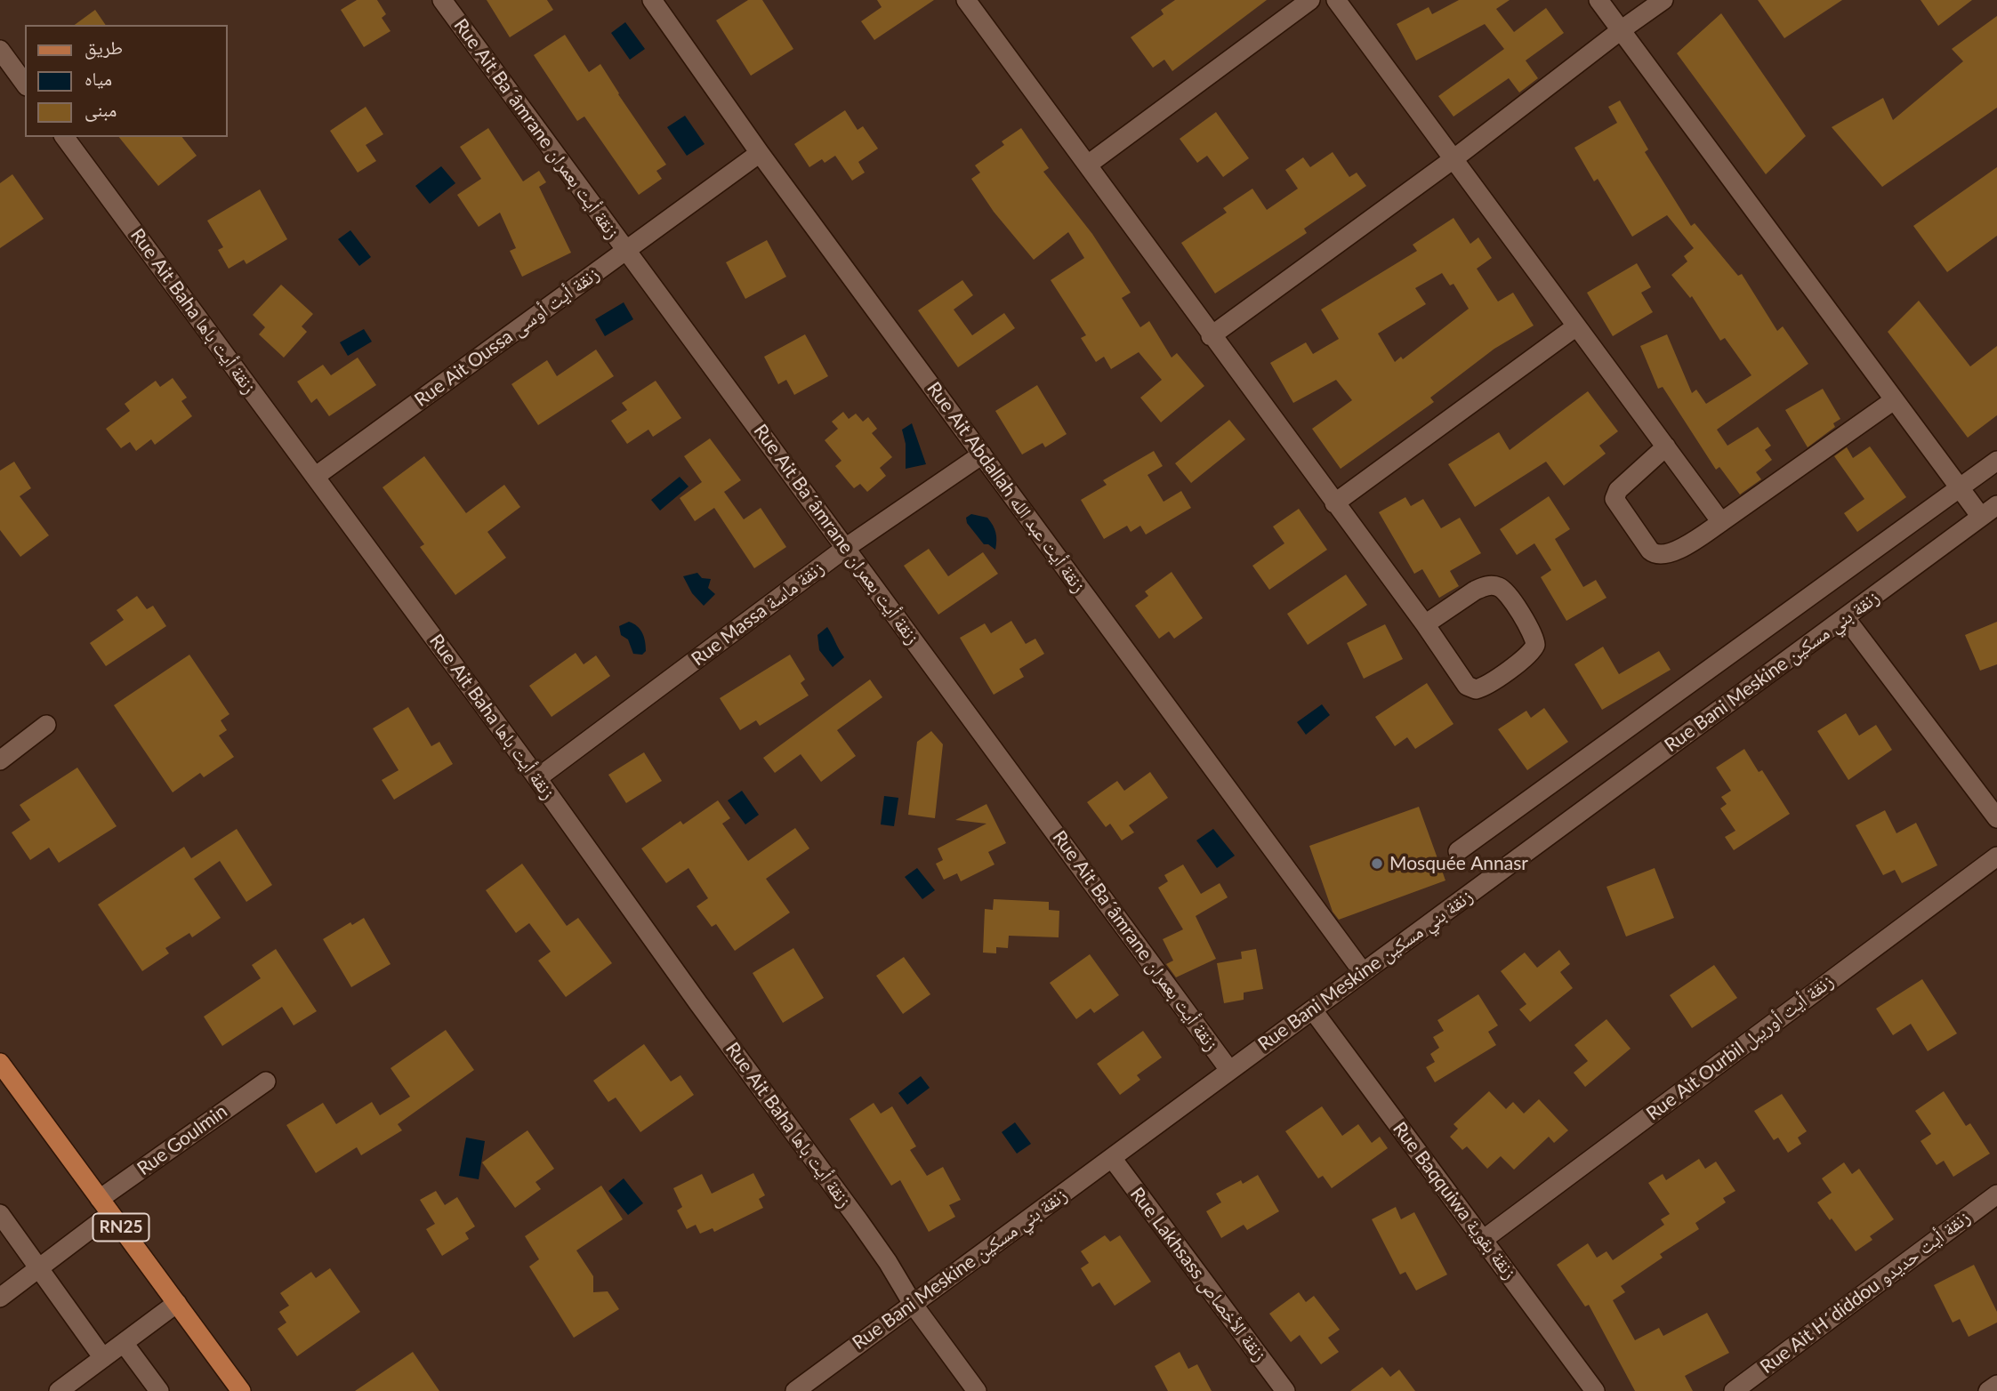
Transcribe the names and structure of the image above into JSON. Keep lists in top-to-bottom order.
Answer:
{
  "streets": {
    "main road": ["RN25"],
    "street": [
      "Rue Ait Ba´âmrane زنقة أيت بعمران",
      "Rue Ait Baha زنقة أيت باها",
      "Rue Ait Oussa زنقة أيت أوسى",
      "Rue Ait Abdallah زنقة أيت عبد الله",
      "Rue Massa زنقة ماسة",
      "Rue Bani Meskine زنقة بني مسكين",
      "Rue Ait Ourbil زنقة أيت أوريبل",
      "Rue Goulmin",
      "Rue Baqquiwa زنقة بقوية",
      "Rue Lakhsass زنقة الأخصاص",
      "Rue Ait H´diddou زنقة أيت حديدو"
    ]
  },
  "crossings": [
    ["Rue Ait Ba´âmrane زنقة أيت بعمران", "Rue Ait Oussa زنقة أيت أوسى"],
    ["Rue Ait Ba´âmrane زنقة أيت بعمران", "Rue Massa زنقة ماسة"],
    ["Rue Ait Ba´âmrane زنقة أيت بعمران", "Rue Bani Meskine زنقة بني مسكين"],
    ["Rue Ait Baha زنقة أيت باها", "Rue Ait Oussa زنقة أيت أوسى"],
    ["Rue Ait Baha زنقة أيت باها", "Rue Massa زنقة ماسة"],
    ["Rue Ait Baha زنقة أيت باها", "Rue Bani Meskine زنقة بني مسكين"],
    ["Rue Ait Oussa زنقة أيت أوسى", "Rue Ait Abdallah زنقة أيت عبد الله"],
    ["Rue Ait Abdallah زنقة أيت عبد الله", "Rue Massa زنقة ماسة"],
    ["Rue Ait Abdallah زنقة أيت عبد الله", "Rue Bani Meskine زنقة بني مسكين"],
    ["Rue Bani Meskine زنقة بني مسكين", "Rue Baqquiwa زنقة بقوية"],
    ["Rue Bani Meskine زنقة بني مسكين", "Rue Lakhsass زنقة الأخصاص"],
    ["Rue Ait Ourbil زنقة أيت أوريبل", "Rue Baqquiwa زنقة بقوية"],
    ["Rue Goulmin", "RN25"]
  ],
  "places": ["Mosquée Annasr"],
  "legend": ["طريق", "مياه", "مبنى"]
}
